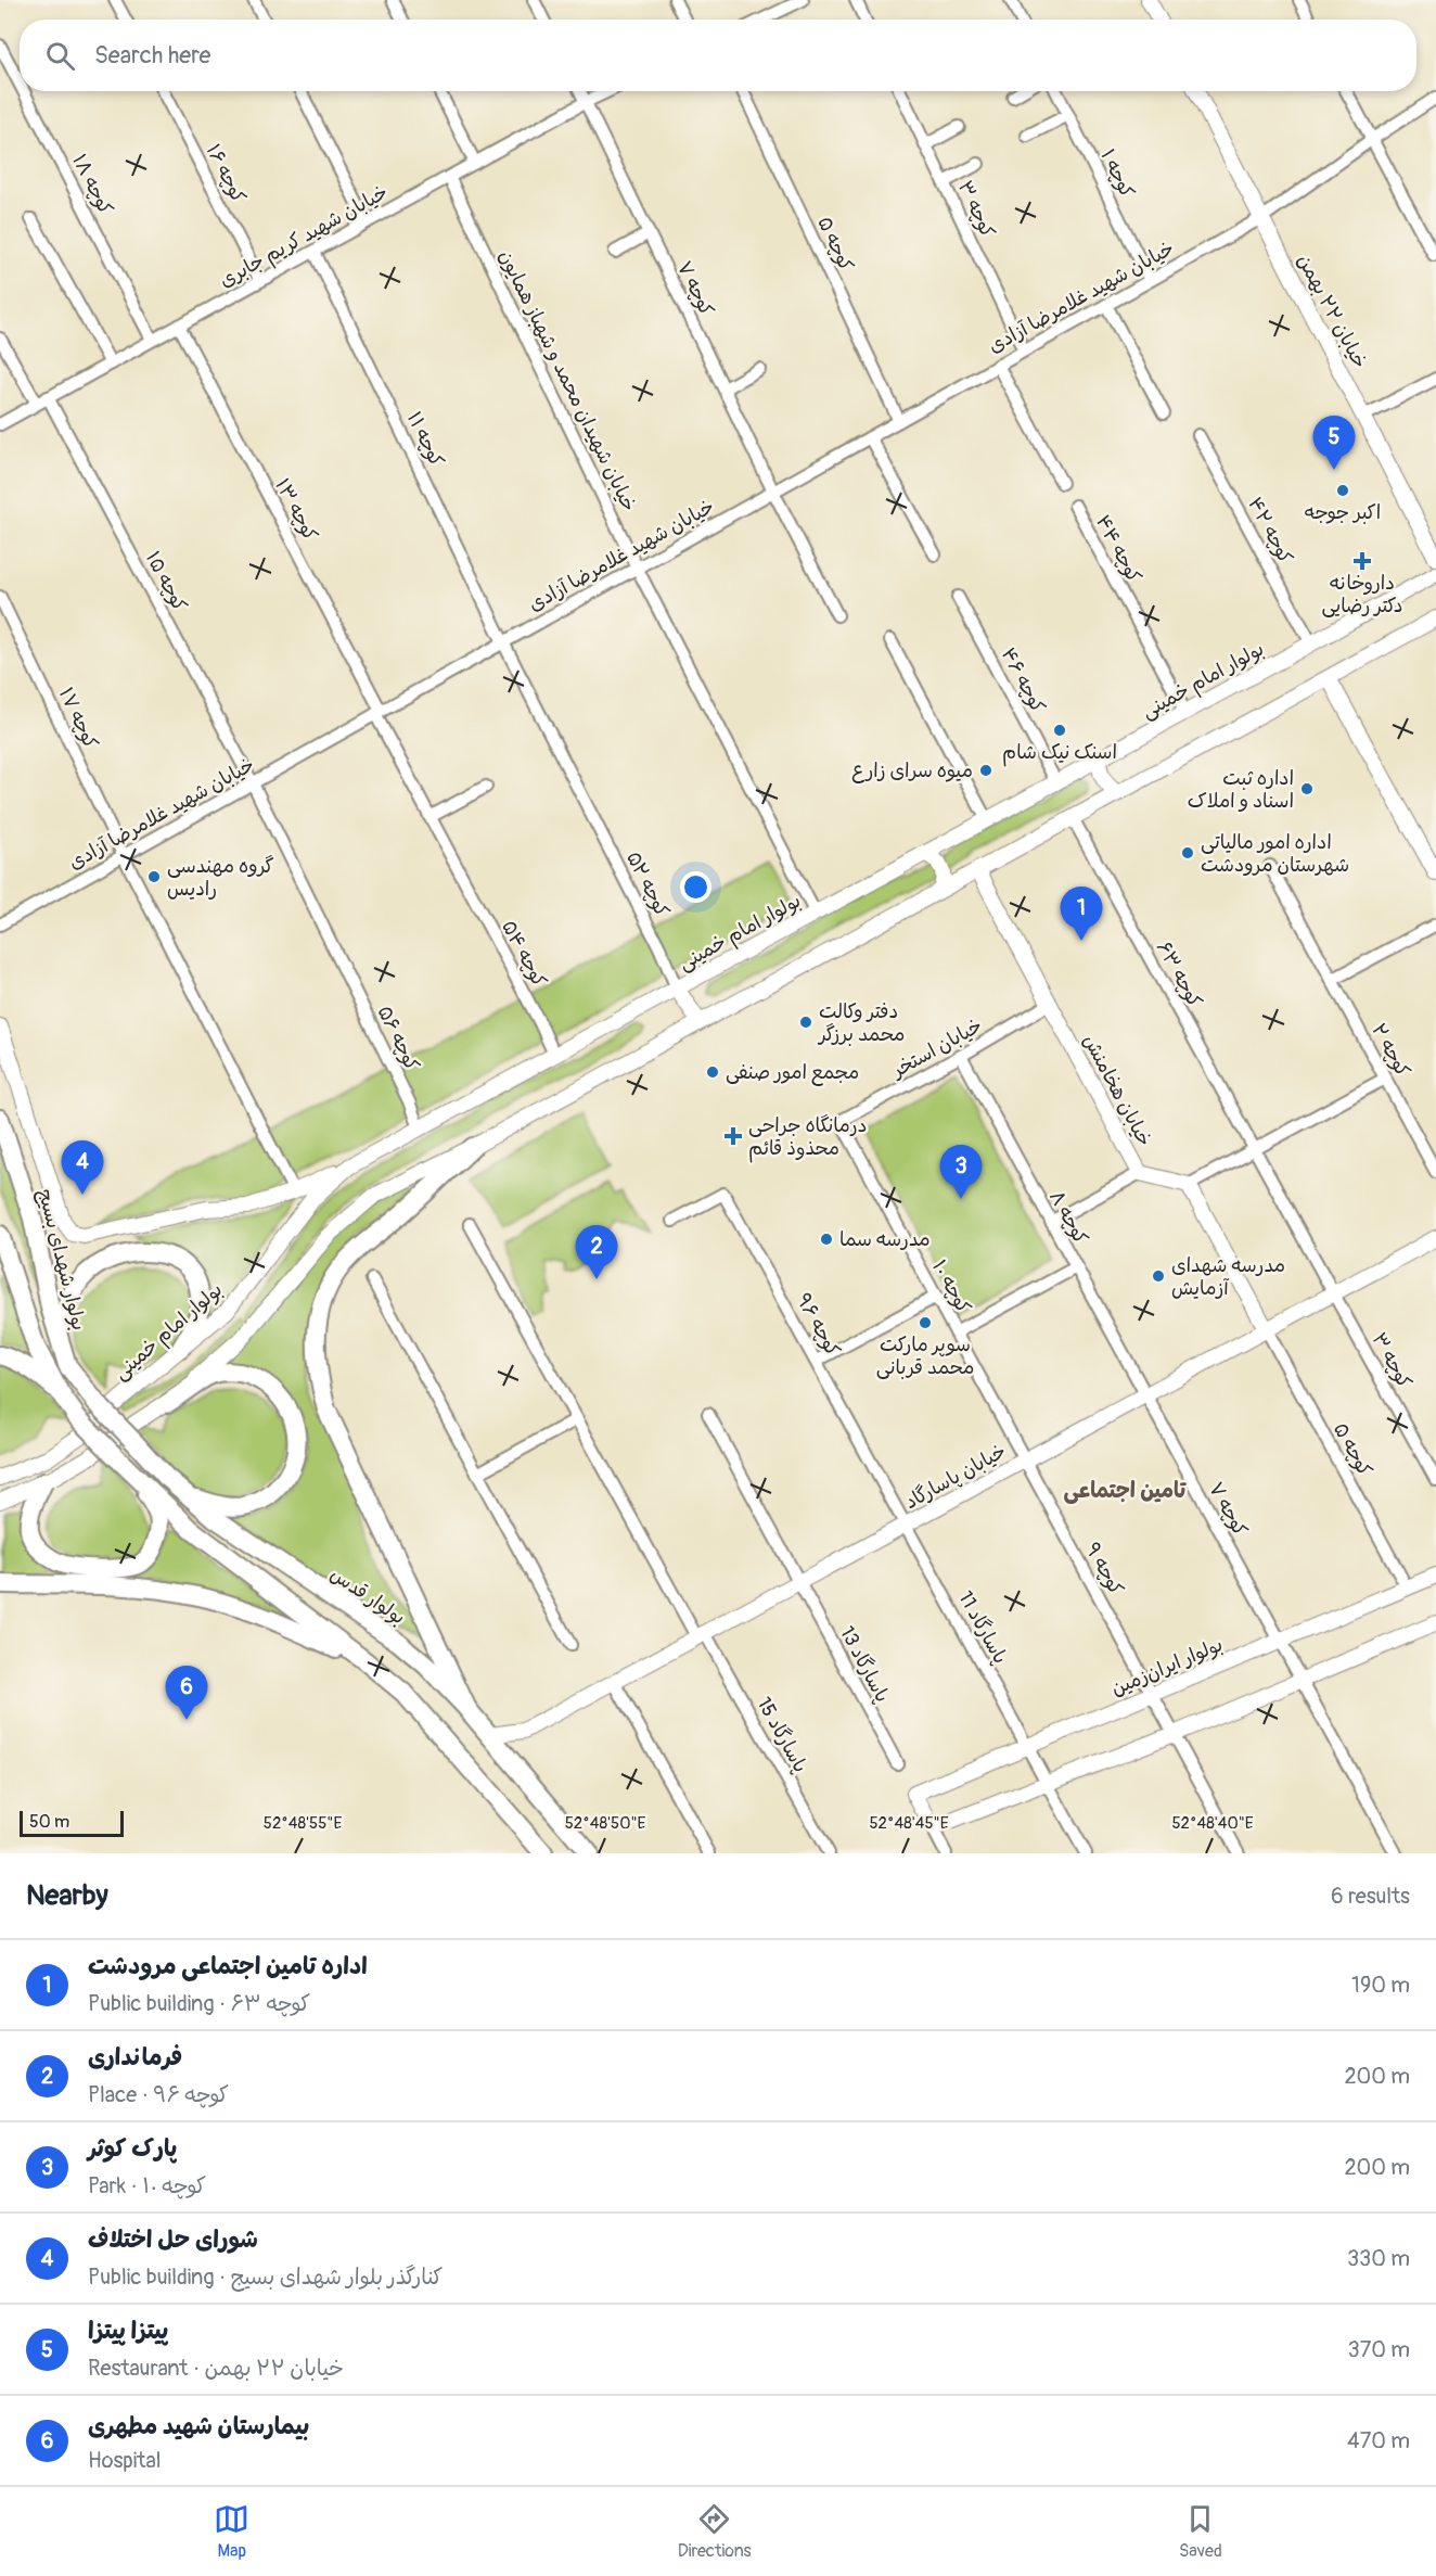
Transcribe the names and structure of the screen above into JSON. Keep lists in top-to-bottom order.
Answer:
{
  "streets": {
    "main road": ["بولوار شهدای بسیج", "بولوار قدس"],
    "street": [
      "کوچه ۱۶",
      "کوچه ۱",
      "کوچه ۱۸",
      "کوچه ۳",
      "خیابان شهید کریم جابری",
      "کوچه ۵",
      "کوچه ۷",
      "خیابان شهید غلامرضا آزادی",
      "خیابان ۲۲ بهمن",
      "خیابان شهیدان محمد و شهباز همایون",
      "کوچه ۱۱",
      "کوچه ۱۳",
      "کوچه ۴۲",
      "کوچه ۴۴",
      "کوچه ۱۵",
      "کوچه ۴۶",
      "بولوار امام خمینی",
      "کوچه ۱۷",
      "کوچه ۵۲",
      "کوچه ۵۴",
      "کوچه ۶۳",
      "کوچه ۵۶",
      "خیابان استخر",
      "کوچه ۲",
      "خیابان هخامنش",
      "کوچه ۸",
      "کوچه ۱۰",
      "کوچه ۹۶",
      "خیابان پاسارگاد",
      "کوچه ۹",
      "پاسارگاد 11",
      "پاسارگاد 13",
      "بولوار ایران‌زمین",
      "پاسارگاد 15"
    ]
  },
  "crossings": [
    ["کوچه ۱۶", "خیابان شهید کریم جابری"],
    ["کوچه ۱", "خیابان شهید غلامرضا آزادی"],
    ["کوچه ۱۸", "خیابان شهید کریم جابری"],
    ["کوچه ۳", "خیابان شهید غلامرضا آزادی"],
    ["کوچه ۳", "کوچه ۶۳"],
    ["کوچه ۳", "خیابان پاسارگاد"],
    ["خیابان شهید کریم جابری", "کوچه ۷"],
    ["خیابان شهید کریم جابری", "خیابان شهیدان محمد و شهباز همایون"],
    ["خیابان شهید کریم جابری", "کوچه ۱۱"],
    ["خیابان شهید کریم جابری", "کوچه ۱۳"],
    ["خیابان شهید کریم جابری", "کوچه ۱۵"],
    ["کوچه ۵", "خیابان شهید غلامرضا آزادی"],
    ["کوچه ۵", "خیابان پاسارگاد"],
    ["کوچه ۵", "بولوار ایران‌زمین"],
    ["کوچه ۷", "خیابان شهید غلامرضا آزادی"],
    ["کوچه ۷", "کوچه ۸"],
    ["کوچه ۷", "خیابان پاسارگاد"],
    ["کوچه ۷", "بولوار ایران‌زمین"],
    ["خیابان شهید غلامرضا آزادی", "خیابان ۲۲ بهمن"],
    ["خیابان شهید غلامرضا آزادی", "خیابان شهیدان محمد و شهباز همایون"],
    ["خیابان شهید غلامرضا آزادی", "کوچه ۱۱"],
    ["خیابان شهید غلامرضا آزادی", "کوچه ۱۳"],
    ["خیابان شهید غلامرضا آزادی", "کوچه ۱۵"],
    ["خیابان شهید غلامرضا آزادی", "کوچه ۱۷"],
    ["خیابان شهید غلامرضا آزادی", "کوچه ۵۶"],
    ["خیابان شهیدان محمد و شهباز همایون", "بولوار امام خمینی"],
    ["کوچه ۱۱", "کوچه ۵۲"],
    ["کوچه ۱۳", "کوچه ۵۴"],
    ["کوچه ۴۲", "بولوار امام خمینی"],
    ["کوچه ۴۴", "بولوار امام خمینی"],
    ["کوچه ۱۵", "کوچه ۵۶"],
    ["کوچه ۴۶", "بولوار امام خمینی"],
    ["بولوار امام خمینی", "کوچه ۵۲"],
    ["بولوار امام خمینی", "کوچه ۵۴"],
    ["بولوار امام خمینی", "کوچه ۵۶"],
    ["کوچه ۶۳", "خیابان پاسارگاد"],
    ["خیابان استخر", "خیابان هخامنش"],
    ["خیابان استخر", "کوچه ۸"],
    ["خیابان استخر", "کوچه ۱۰"],
    ["کوچه ۸", "خیابان پاسارگاد"],
    ["بولوار شهدای بسیج", "بولوار قدس"],
    ["کوچه ۹۶", "خیابان پاسارگاد"],
    ["کوچه ۹۶", "پاسارگاد 11"],
    ["خیابان پاسارگاد", "کوچه ۹"],
    ["خیابان پاسارگاد", "بولوار قدس"],
    ["خیابان پاسارگاد", "پاسارگاد 11"],
    ["خیابان پاسارگاد", "پاسارگاد 13"],
    ["خیابان پاسارگاد", "پاسارگاد 15"],
    ["کوچه ۹", "بولوار ایران‌زمین"],
    ["پاسارگاد 11", "بولوار ایران‌زمین"]
  ],
  "districts": ["تامین اجتماعی"],
  "places": {
    "other": [
      "اکبر جوجه",
      "اسنک نیک شام",
      "میوه سرای زارع",
      "اداره ثبت اسناد و املاک",
      "اداره امور مالیاتی شهرستان مرودشت",
      "گروه مهندسی رادیس",
      "دفتر وکالت محمد برزگر",
      "مجمع امور صنفی",
      "مدرسه سما",
      "مدرسه شهدای آزمایش",
      "سوپر مارکت محمد قربانی"
    ],
    "health": ["داروخانه دکتر رضایی", "درمانگاه جراحی محذوذ قائم"]
  },
  "scale_bar": "50 m",
  "page": {
    "search": "Search here",
    "pins": [
      "5",
      "1",
      "4",
      "3",
      "2",
      "6"
    ],
    "scale": "50 m",
    "heading": ["Nearby", "6 results"],
    "list": [
      {
        "mark": "1",
        "name": "اداره تامین اجتماعی مرودشت",
        "note": "Public building · کوچه ۶۳",
        "value": "190 m"
      },
      {
        "mark": "2",
        "name": "فرمانداری",
        "note": "Place · کوچه ۹۶",
        "value": "200 m"
      },
      {
        "mark": "3",
        "name": "پارک کوثر",
        "note": "Park · کوچه ۱۰",
        "value": "200 m"
      },
      {
        "mark": "4",
        "name": "شورای حل اختلاف",
        "note": "Public building · کنارگذر بلوار شهدای بسیج",
        "value": "330 m"
      },
      {
        "mark": "5",
        "name": "پیتزا پیتزا",
        "note": "Restaurant · خیابان ۲۲ بهمن",
        "value": "370 m"
      },
      {
        "mark": "6",
        "name": "بیمارستان شهید مطهری",
        "note": "Hospital",
        "value": "470 m"
      }
    ],
    "nav": ["Map", "Directions", "Saved"]
  },
  "coordinates": [
    "52°48'55\"E",
    "52°48'50\"E",
    "52°48'45\"E",
    "52°48'40\"E"
  ]
}
